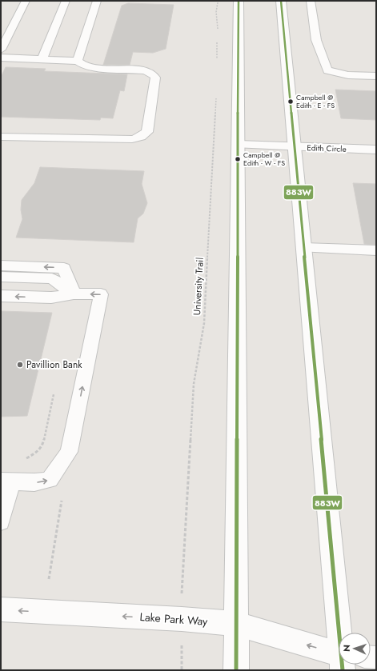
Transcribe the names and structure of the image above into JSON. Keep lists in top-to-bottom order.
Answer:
{
  "streets": {
    "main road": ["Edith Circle", "Lake Park Way"],
    "path": ["University Trail"]
  },
  "one_way": ["Lake Park Way"],
  "places": ["Campbell @ Edith - E - FS", "Campbell @ Edith - W - FS", "Pavillion Bank"],
  "lines": ["transit line 883W"],
  "north": "left"
}
